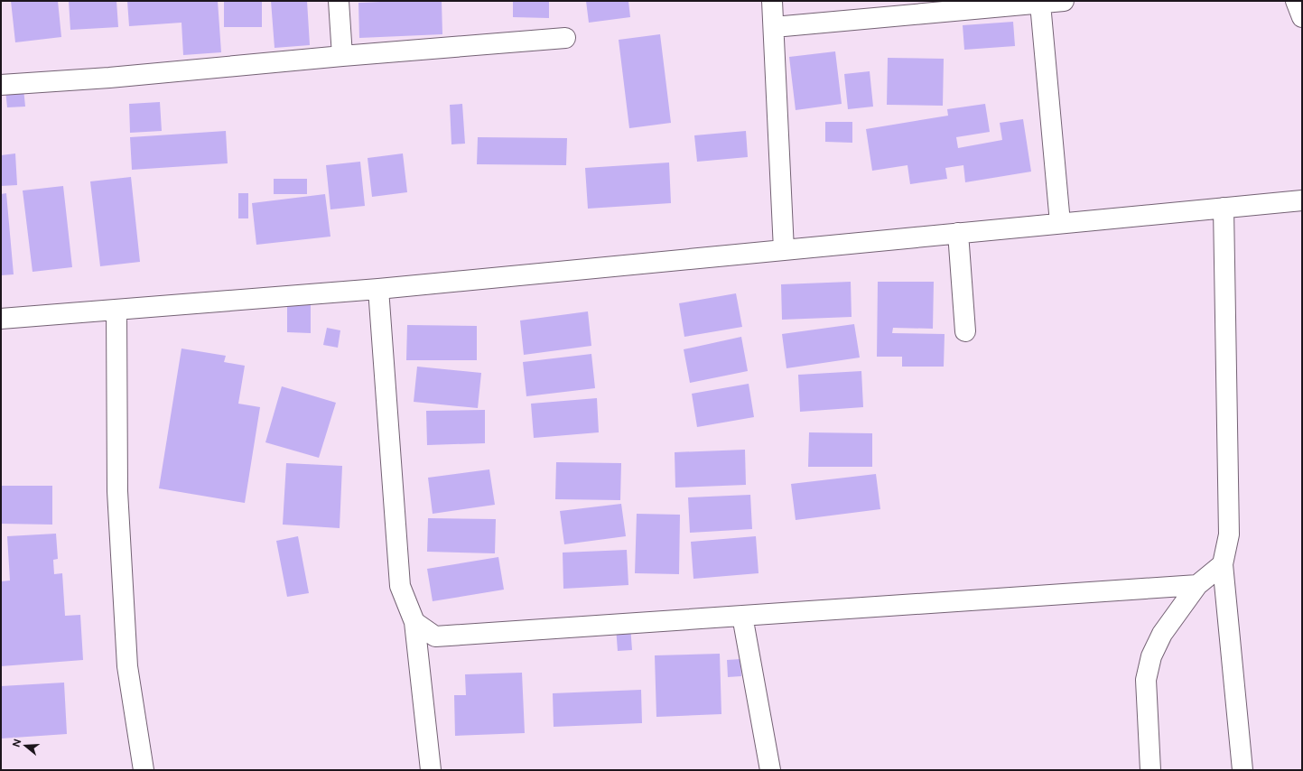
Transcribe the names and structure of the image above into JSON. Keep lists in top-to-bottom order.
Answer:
{
  "north": "left"
}
